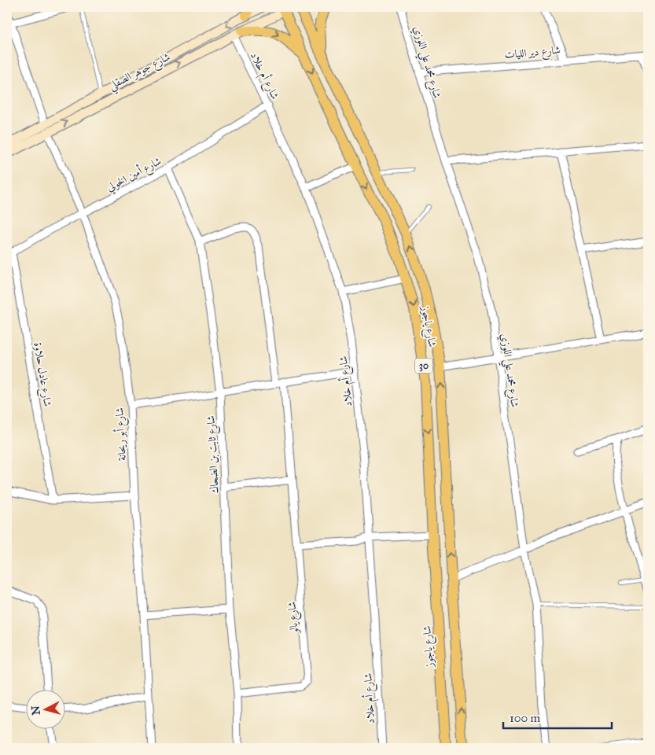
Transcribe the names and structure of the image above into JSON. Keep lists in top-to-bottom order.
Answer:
{
  "streets": {
    "main road": ["شارع ياجوز", "30"],
    "street": [
      "شارع دير الليات",
      "شارع محمد علي اللوزي",
      "شارع جوهر الصقلي",
      "شارع أم خلاد",
      "شارع أمين الخولي",
      "شارع عادل حلاوة",
      "شارع أبو ريحانة",
      "شارع ثابت بن الضحاك",
      "شارع يالو"
    ]
  },
  "crossings": [
    ["شارع دير الليات", "شارع محمد علي اللوزي"],
    ["شارع جوهر الصقلي", "شارع أم خلاد"],
    ["شارع جوهر الصقلي", "شارع ياجوز"],
    ["شارع جوهر الصقلي", "شارع أبو ريحانة"],
    ["شارع أم خلاد", "شارع أمين الخولي"],
    ["شارع أمين الخولي", "شارع عادل حلاوة"],
    ["شارع أمين الخولي", "شارع أبو ريحانة"],
    ["شارع أمين الخولي", "شارع ثابت بن الضحاك"],
    ["شارع ثابت بن الضحاك", "شارع يالو"]
  ],
  "scale_bar": "100 m",
  "north": "left"
}
